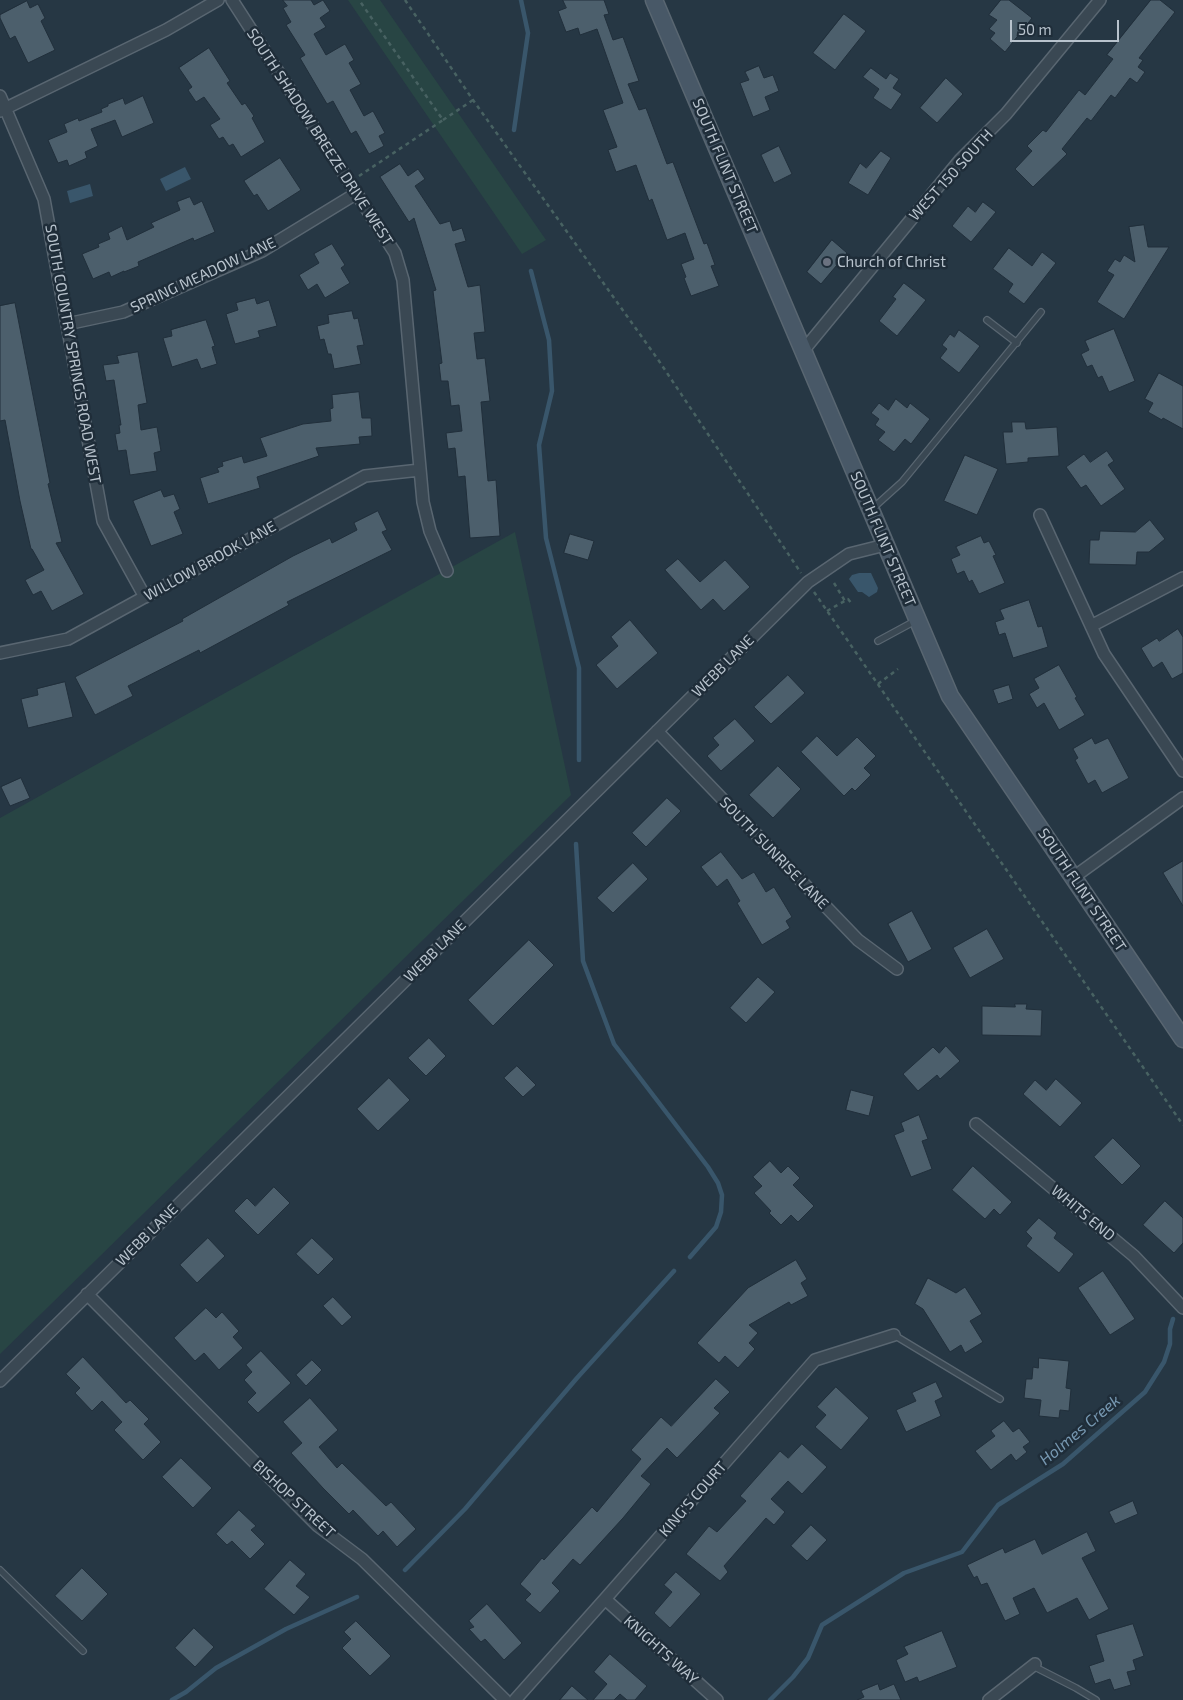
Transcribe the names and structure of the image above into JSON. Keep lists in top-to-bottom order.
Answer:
{
  "streets": {
    "main road": ["SOUTH FLINT STREET"],
    "street": [
      "SOUTH SHADOW BREEZE DRIVE WEST",
      "WEST 150 SOUTH",
      "SPRING MEADOW LANE",
      "SOUTH COUNTRY SPRINGS ROAD WEST",
      "WILLOW BROOK LANE",
      "WEBB LANE",
      "SOUTH SUNRISE LANE",
      "WHITS END",
      "BISHOP STREET",
      "KING'S COURT",
      "KNIGHTS WAY"
    ]
  },
  "crossings": [
    ["SOUTH SHADOW BREEZE DRIVE WEST", "SPRING MEADOW LANE"],
    ["SOUTH SHADOW BREEZE DRIVE WEST", "WILLOW BROOK LANE"],
    ["SOUTH FLINT STREET", "WEST 150 SOUTH"],
    ["SOUTH FLINT STREET", "WEBB LANE"],
    ["SPRING MEADOW LANE", "SOUTH COUNTRY SPRINGS ROAD WEST"],
    ["SOUTH COUNTRY SPRINGS ROAD WEST", "WILLOW BROOK LANE"],
    ["WEBB LANE", "SOUTH SUNRISE LANE"],
    ["WEBB LANE", "BISHOP STREET"],
    ["KING'S COURT", "KNIGHTS WAY"]
  ],
  "water": ["Holmes Creek"],
  "places": ["Church of Christ"],
  "scale_bar": "50 m"
}
